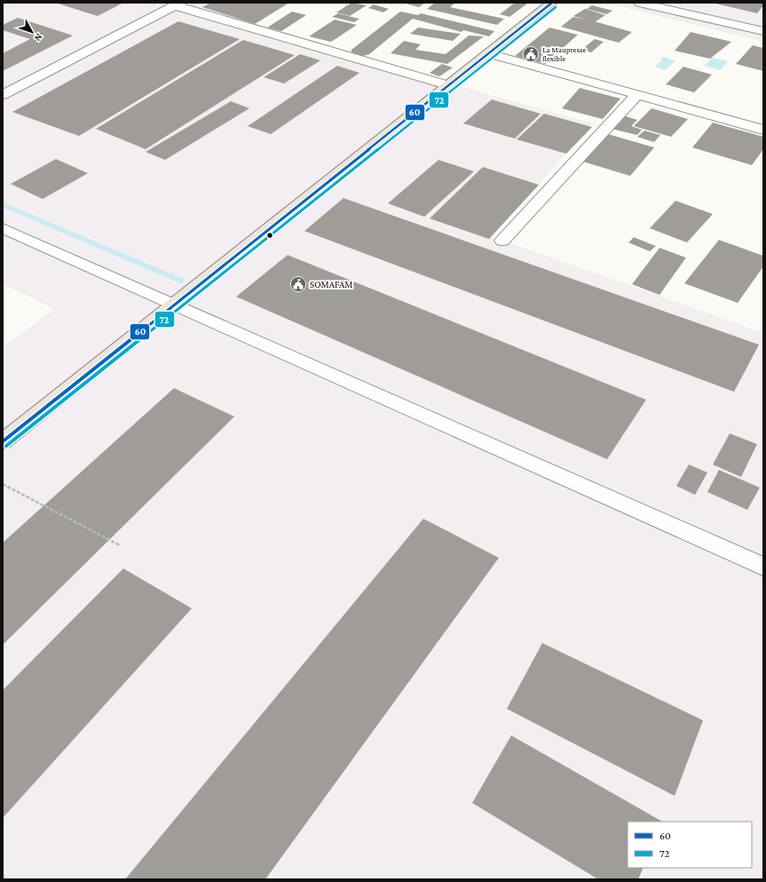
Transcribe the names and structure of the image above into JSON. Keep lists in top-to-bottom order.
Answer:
{
  "places": {
    "public building": ["La Maupresse flexible", "SOMAFAM"]
  },
  "lines": ["transit line 60", "transit line 72"],
  "legend": ["60", "72"],
  "north": "bottom right"
}
